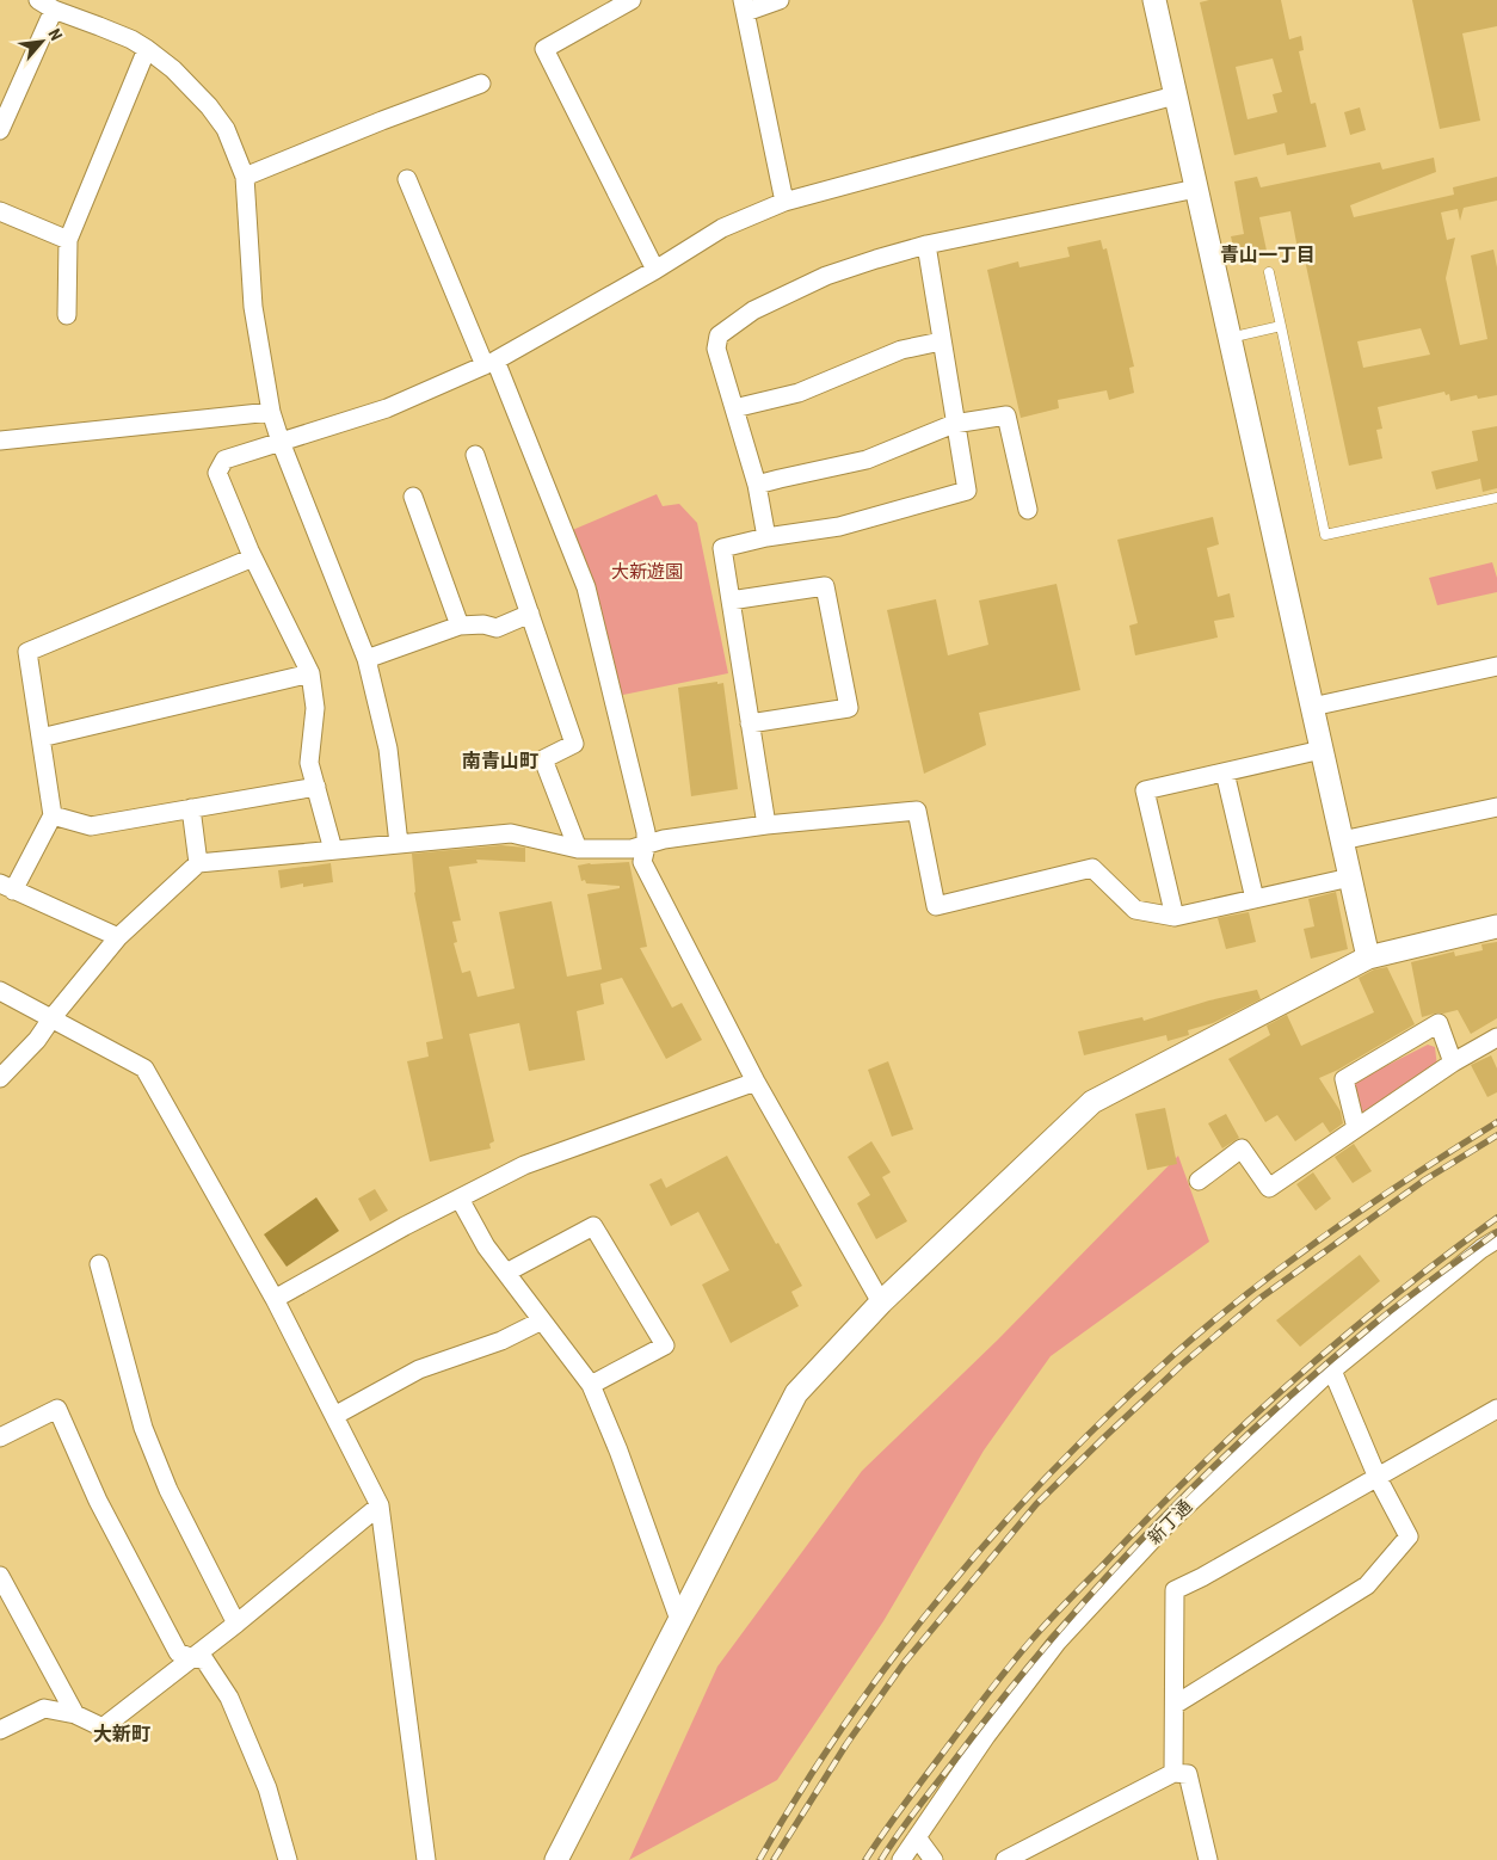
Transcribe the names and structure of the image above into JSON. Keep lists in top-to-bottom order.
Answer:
{
  "streets": {
    "street": ["新丁通"]
  },
  "districts": ["青山一丁目", "南青山町", "大新町"],
  "parks": ["大新遊園"],
  "north": "top right"
}
